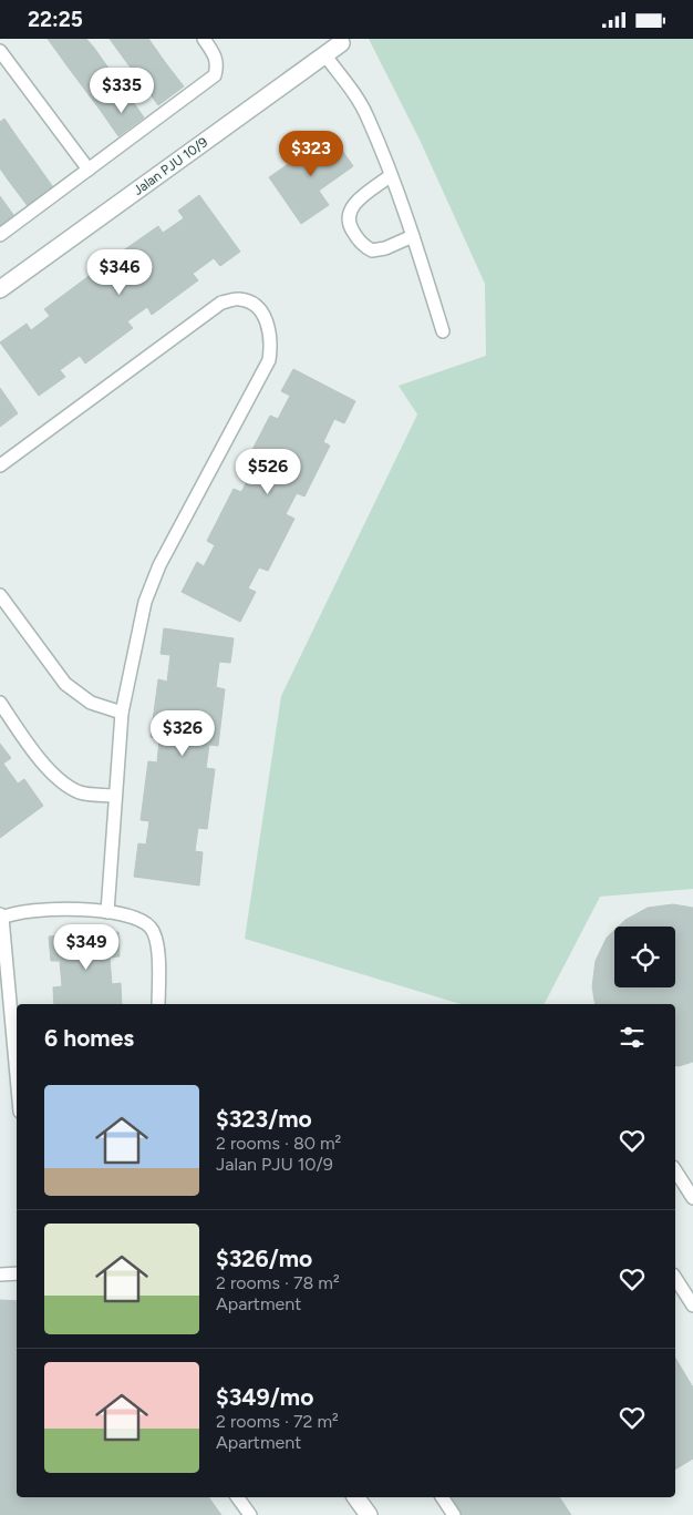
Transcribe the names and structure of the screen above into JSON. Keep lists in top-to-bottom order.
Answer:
{
  "streets": {
    "street": ["Jalan PJU 10/9"]
  },
  "page": {
    "status": "22:25",
    "price": [
      "$335",
      "$323",
      "$346",
      "$526",
      "$326",
      "$349"
    ],
    "heading": "6 homes",
    "list": [
      {
        "name": "$323/mo",
        "note": "2 rooms · 80 m² · Jalan PJU 10/9"
      },
      {
        "name": "$326/mo",
        "note": "2 rooms · 78 m² · Apartment"
      },
      {
        "name": "$349/mo",
        "note": "2 rooms · 72 m² · Apartment"
      }
    ]
  }
}
